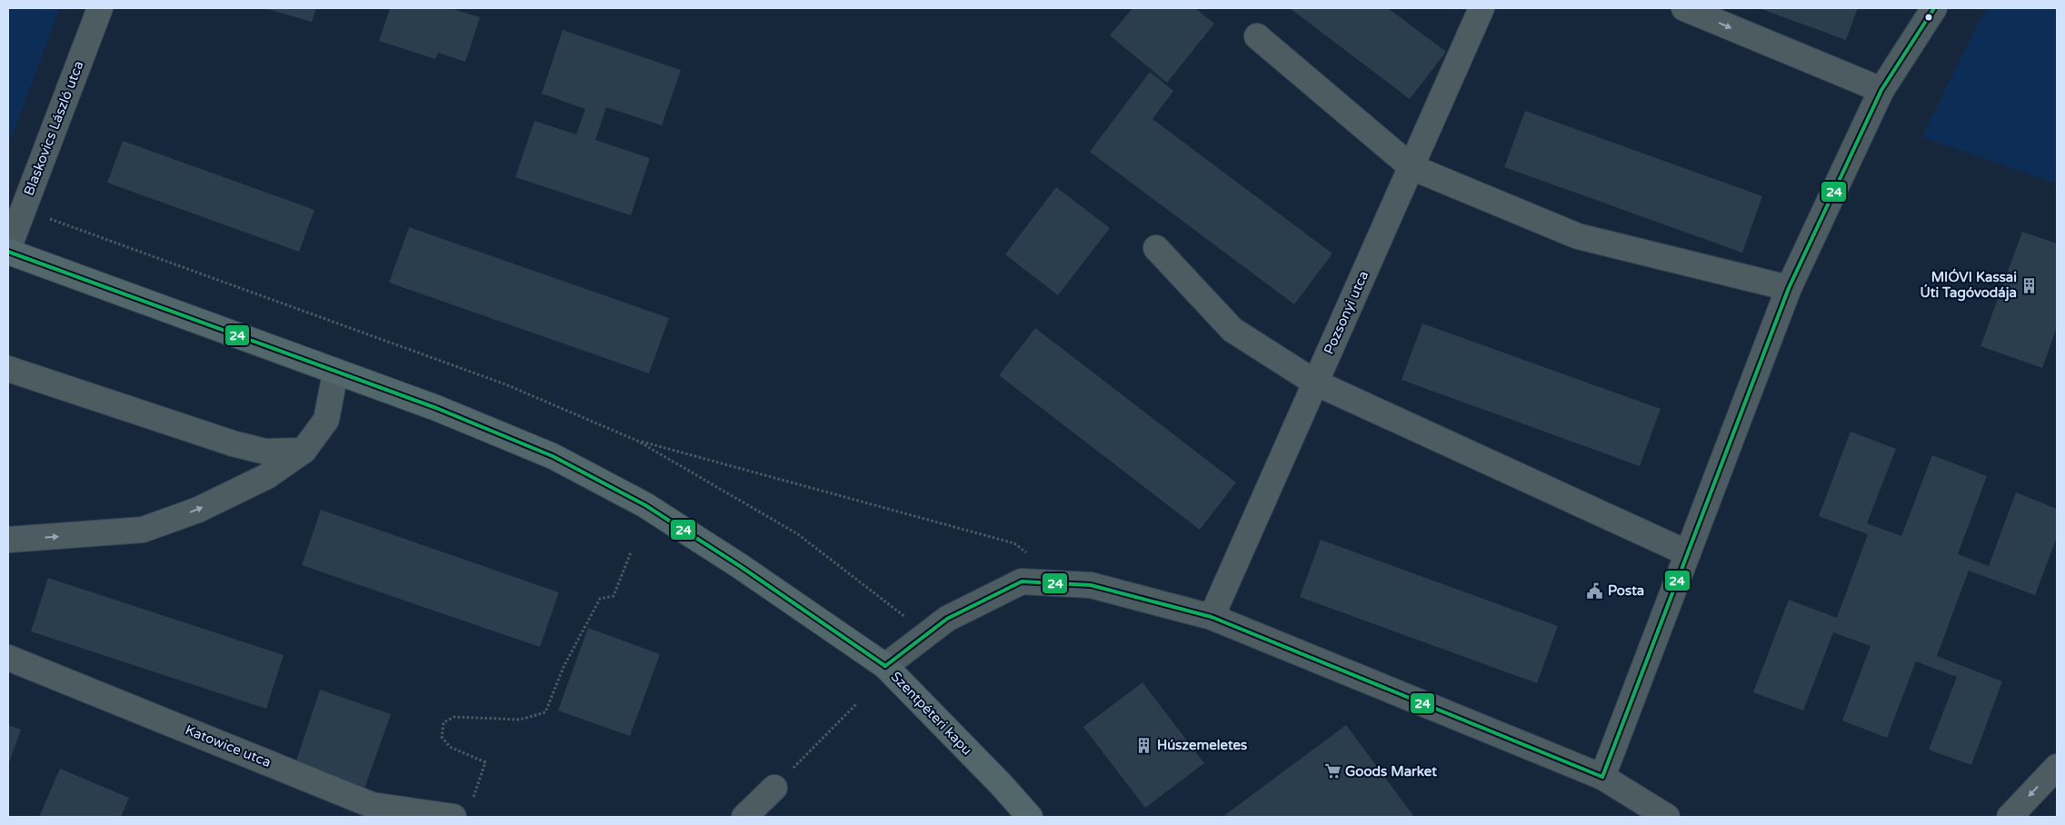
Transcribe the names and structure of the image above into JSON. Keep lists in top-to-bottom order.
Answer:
{
  "streets": {
    "main road": ["Szentpéteri kapu"],
    "street": ["Blaskovics László utca", "Pozsonyi utca", "Katowice utca"]
  },
  "crossings": [
    ["Blaskovics László utca", "Szentpéteri kapu"]
  ],
  "places": {
    "building": ["MIÓVI Kassai Úti Tagóvodája", "Húszemeletes"],
    "public building": ["Posta"],
    "supermarket": ["Goods Market"]
  },
  "lines": ["transit line 24"]
}
